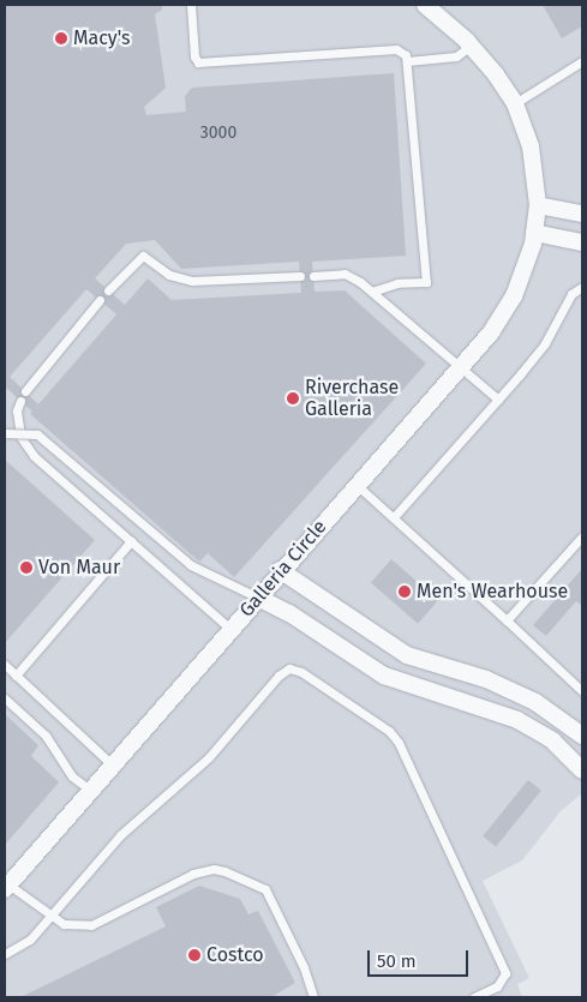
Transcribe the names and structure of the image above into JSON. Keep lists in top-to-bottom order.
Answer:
{
  "streets": {
    "street": ["Galleria Circle"]
  },
  "places": [
    "Macy's",
    "Riverchase Galleria",
    "Von Maur",
    "Men's Wearhouse",
    "Costco"
  ],
  "house_numbers": ["3000"],
  "scale_bar": "50 m"
}
